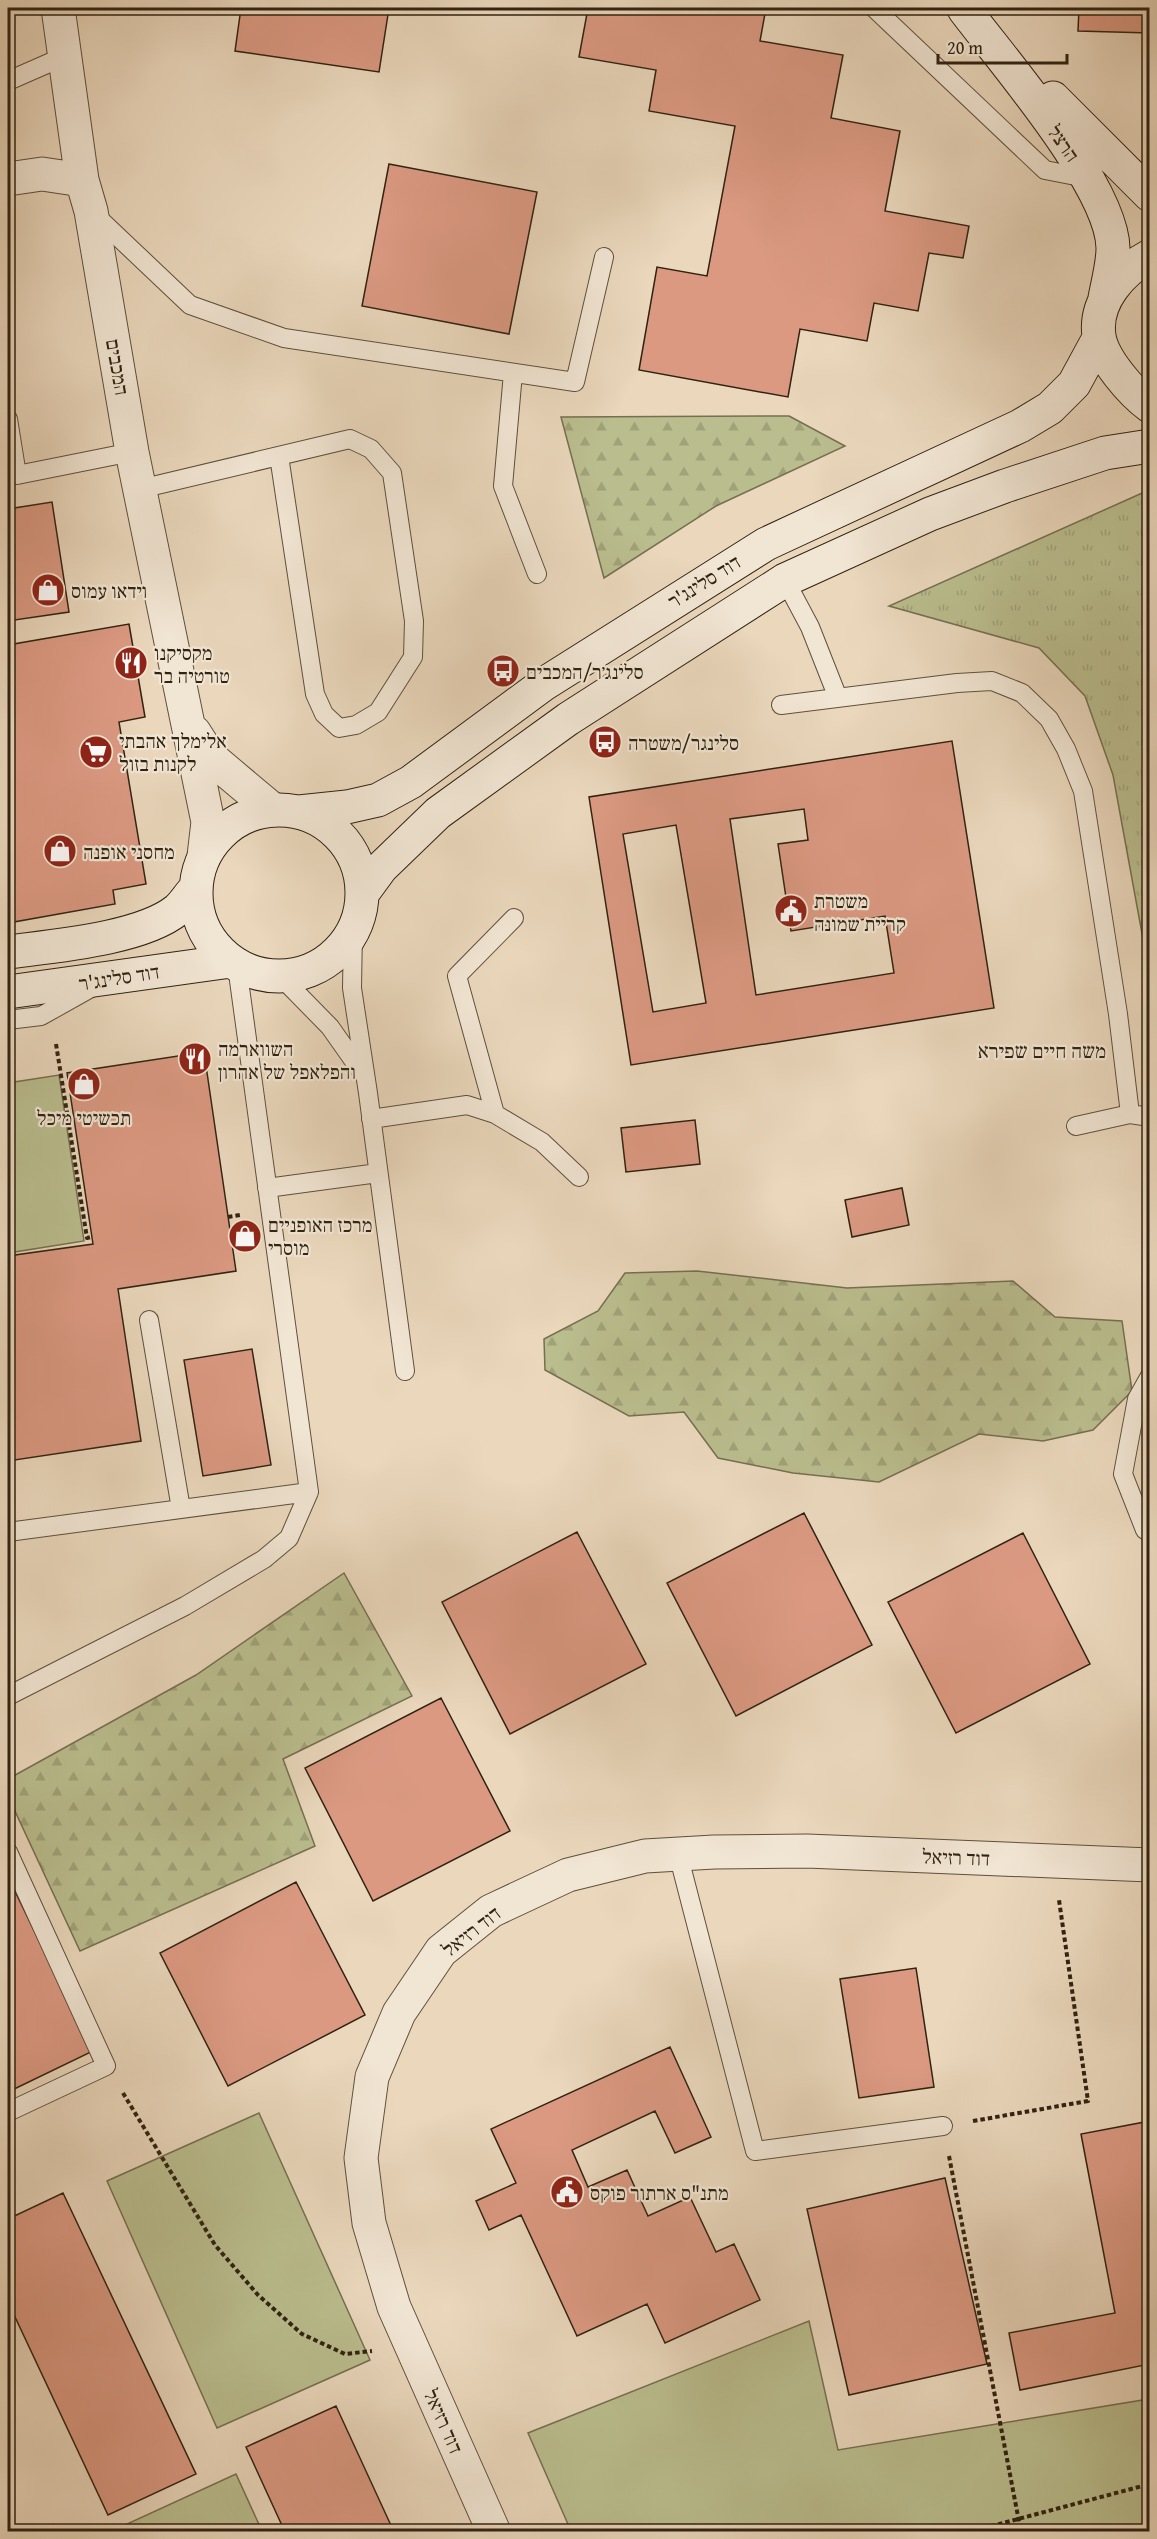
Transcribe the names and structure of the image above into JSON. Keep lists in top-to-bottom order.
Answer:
{
  "streets": {
    "street": [
      "הרצל",
      "המכבים",
      "דוד סלינג'ר",
      "דוד רזיאל"
    ]
  },
  "crossings": [
    ["הרצל", "דוד סלינג'ר"],
    ["המכבים", "דוד סלינג'ר"]
  ],
  "districts": ["משה חיים שפירא"],
  "places": {
    "shop": [
      "וידאו עמוס",
      "מחסני אופנה",
      "תכשיטי מיכל",
      "מרכז האופניים מוסרי"
    ],
    "restaurant": ["מקסיקנו טורטיה בר", "השווארמה והפלאפל של אהרון"],
    "bus stop": ["סלינג׳ר/המכבים", "סלינגר/משטרה"],
    "supermarket": ["אלימלך אהבתי לקנות בזול"],
    "public building": ["משטרת קריית שמונה", "מתנ\"ס ארתור פוקס"]
  },
  "scale_bar": "20 m"
}
